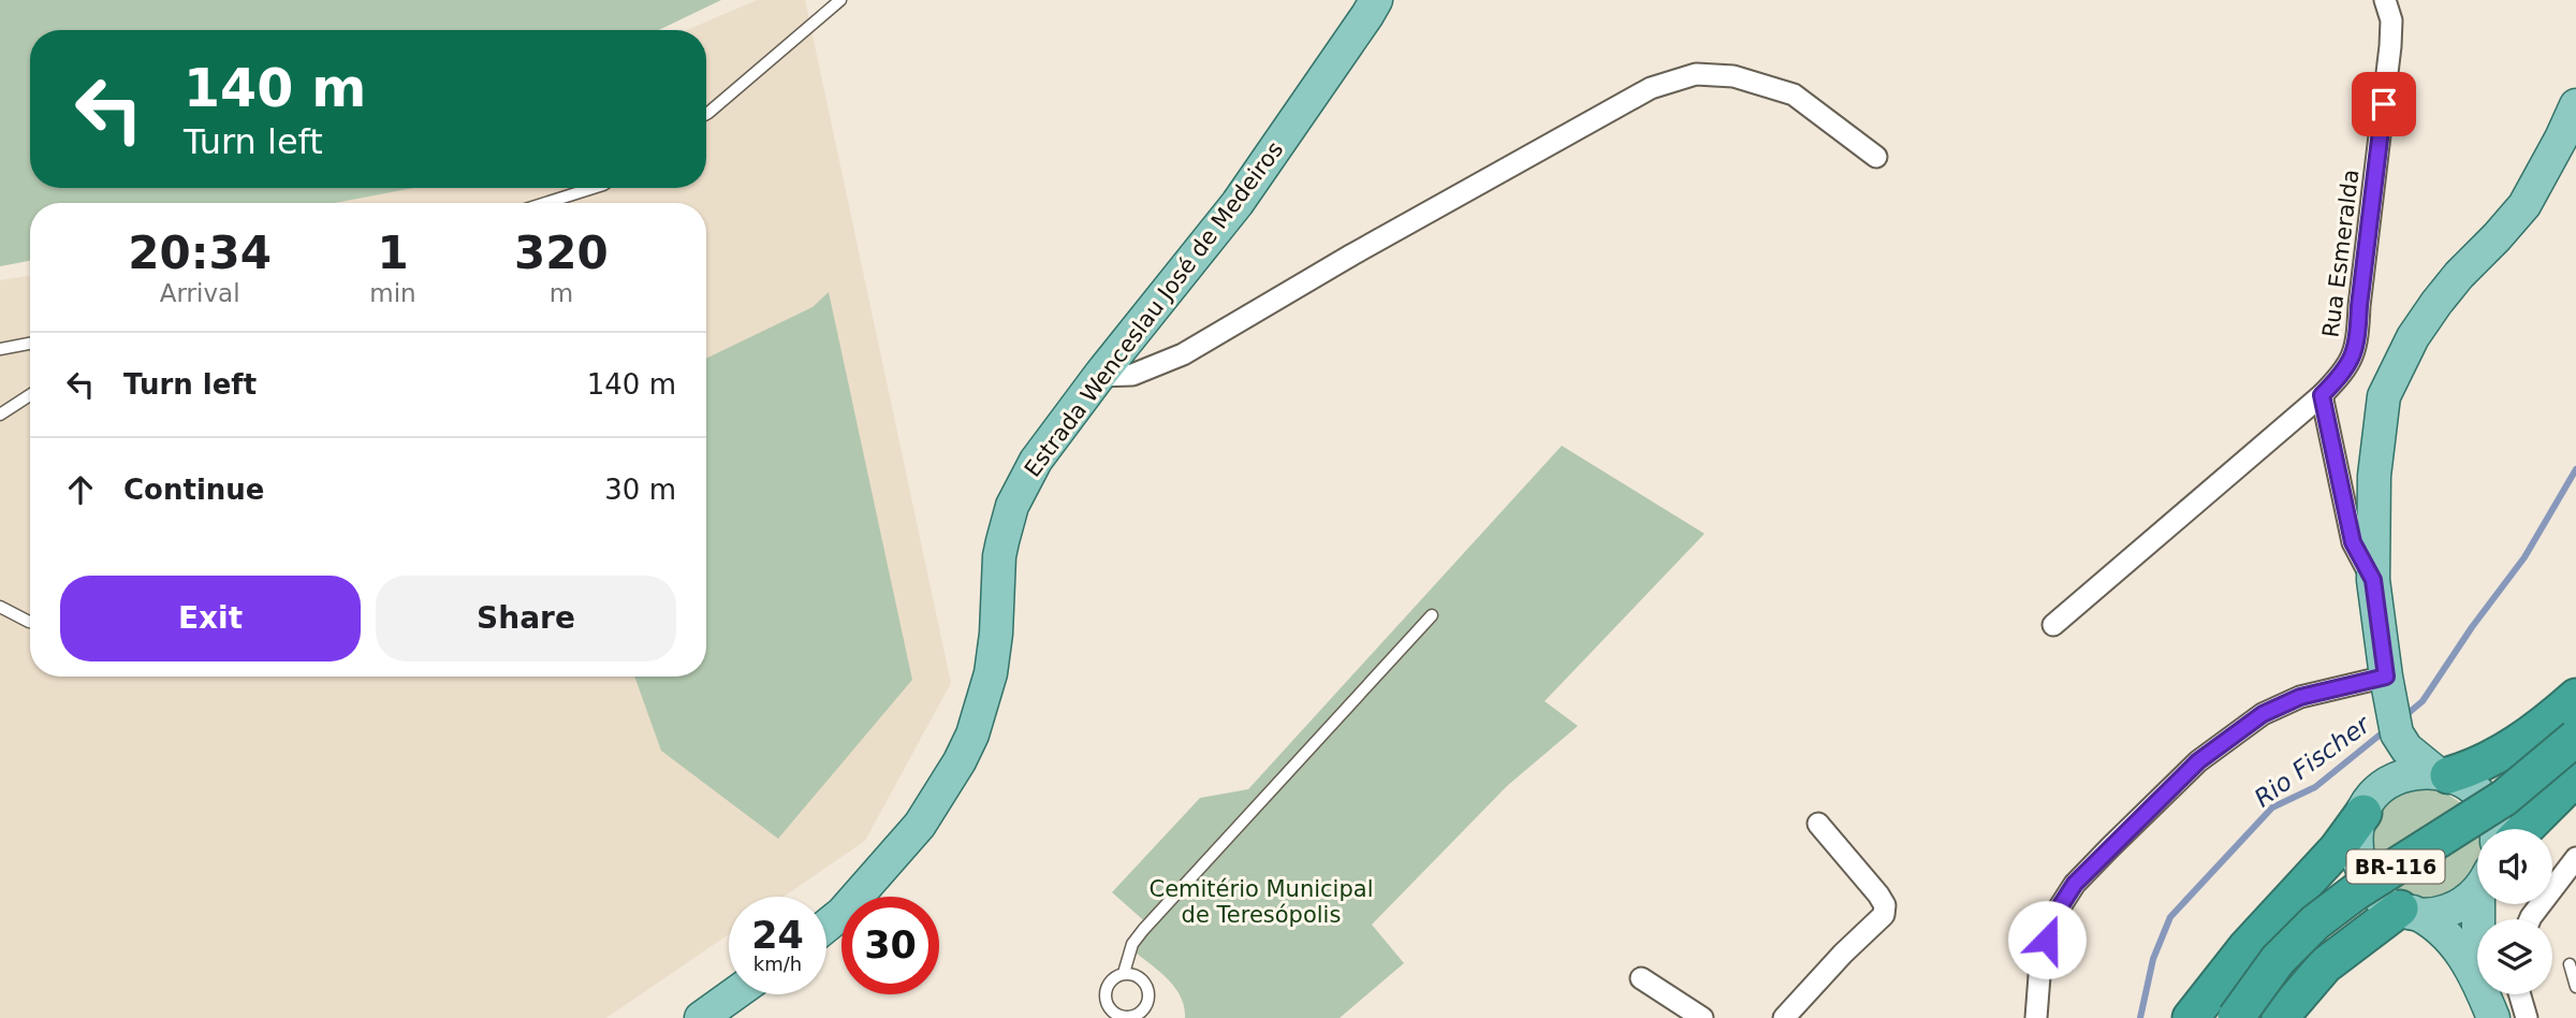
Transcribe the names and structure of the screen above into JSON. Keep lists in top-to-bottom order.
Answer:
{
  "streets": {
    "highway": ["BR-116"],
    "main road": ["Estrada Wenceslau José de Medeiros"],
    "street": ["Rua Esmeralda"]
  },
  "water": ["Rio Fischer"],
  "parks": ["Cemitério Municipal de Teresópolis"],
  "page": {
    "turn": ["140 m", "Turn left"],
    "eta": [
      "20:34",
      "Arrival",
      "1",
      "min",
      "320",
      "m"
    ],
    "list": [
      {
        "name": "Turn left",
        "value": "140 m"
      },
      {
        "name": "Continue",
        "value": "30 m"
      }
    ],
    "buttons": ["Exit", "Share"],
    "speed": "24 km/h",
    "limit": "30"
  }
}
